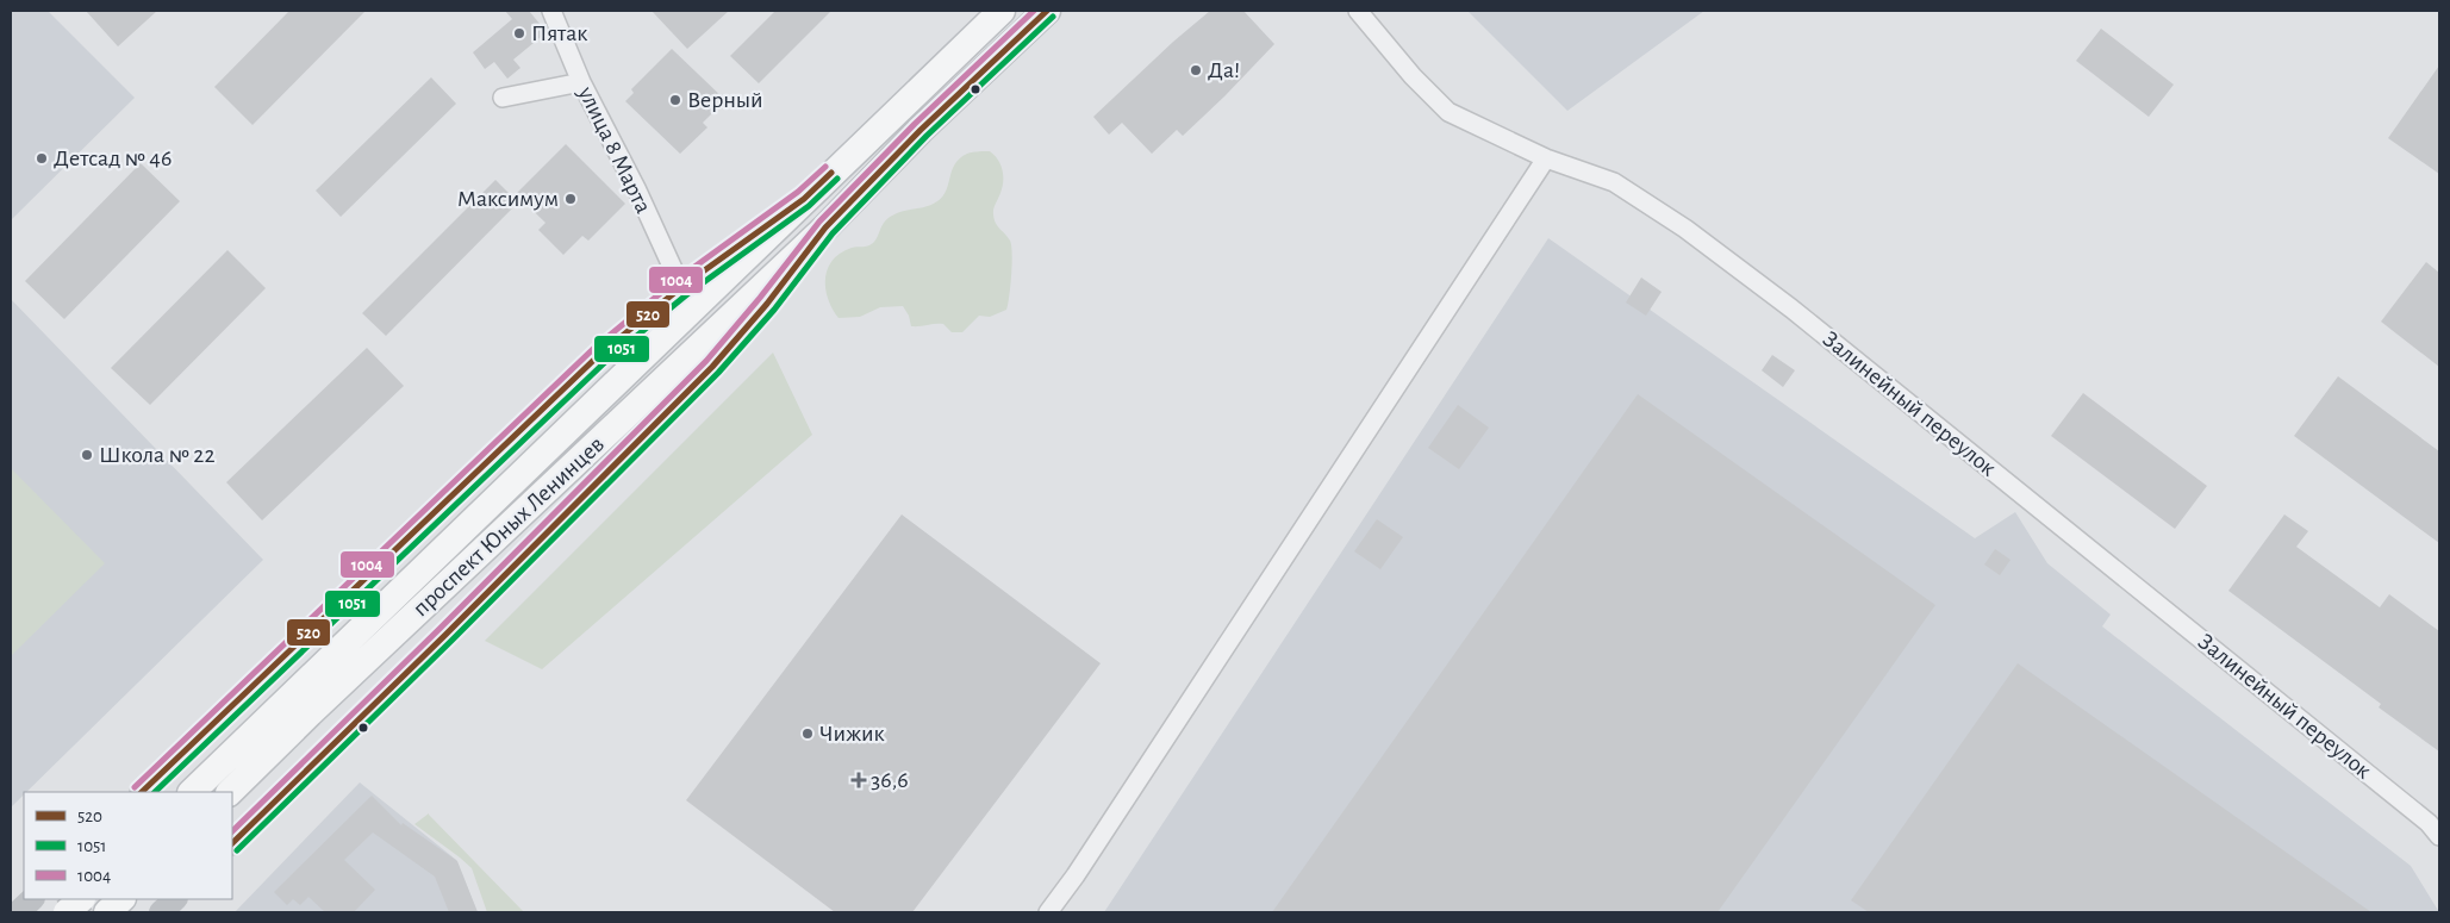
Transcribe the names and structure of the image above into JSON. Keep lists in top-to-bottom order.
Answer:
{
  "streets": {
    "main road": ["проспект Юных Ленинцев"],
    "street": ["улица 8 Марта", "Залинейный переулок"]
  },
  "places": {
    "other": [
      "Пятак",
      "Да!",
      "Верный",
      "Детсад № 46",
      "Максимум",
      "Школа № 22",
      "Чижик"
    ],
    "health": ["36,6"]
  },
  "lines": ["transit line 520", "transit line 1004", "transit line 1051"],
  "legend": ["520", "1051", "1004"]
}
